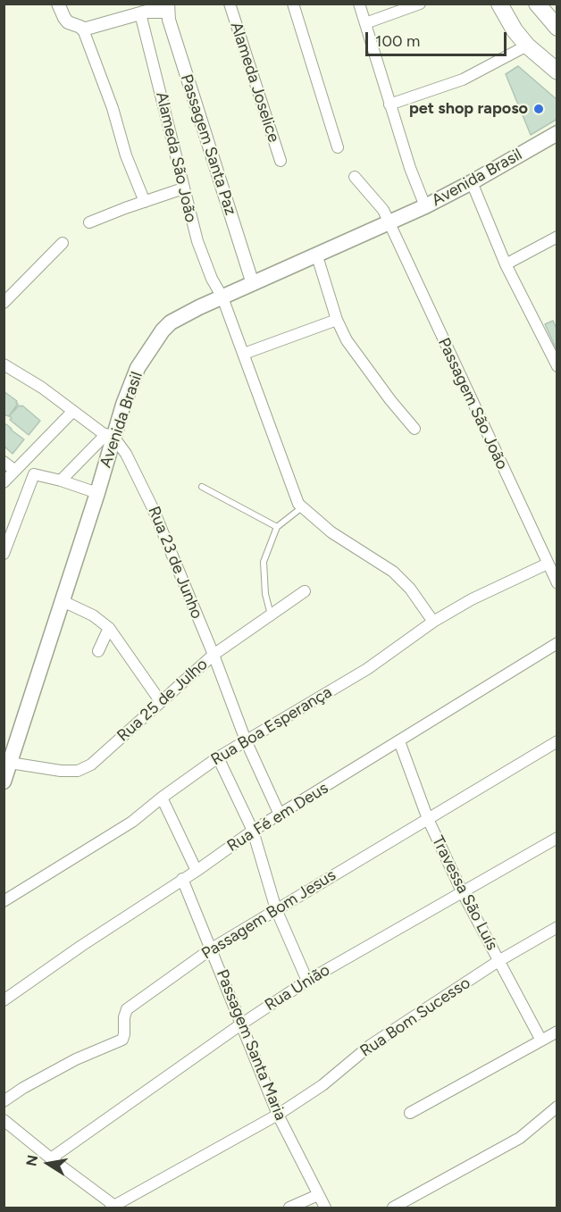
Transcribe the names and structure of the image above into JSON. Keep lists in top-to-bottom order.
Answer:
{
  "streets": {
    "main road": ["Avenida Brasil"],
    "street": [
      "Alameda Joselice",
      "Passagem Santa Paz",
      "Alameda São João",
      "Passagem São João",
      "Rua 23 de Junho",
      "Rua 25 de Julho",
      "Rua Boa Esperança",
      "Rua Fé em Deus",
      "Travessa São Luís",
      "Passagem Bom Jesus",
      "Rua União",
      "Rua Bom Sucesso",
      "Passagem Santa Maria"
    ]
  },
  "crossings": [
    ["Passagem Santa Paz", "Avenida Brasil"],
    ["Alameda São João", "Avenida Brasil"],
    ["Avenida Brasil", "Passagem São João"],
    ["Avenida Brasil", "Rua 23 de Junho"],
    ["Avenida Brasil", "Rua 25 de Julho"],
    ["Passagem São João", "Rua Boa Esperança"],
    ["Rua 23 de Junho", "Rua 25 de Julho"],
    ["Rua 23 de Junho", "Rua Boa Esperança"],
    ["Rua 23 de Junho", "Rua Fé em Deus"],
    ["Rua Fé em Deus", "Travessa São Luís"],
    ["Rua Fé em Deus", "Passagem Santa Maria"],
    ["Travessa São Luís", "Passagem Bom Jesus"],
    ["Travessa São Luís", "Rua União"],
    ["Travessa São Luís", "Rua Bom Sucesso"],
    ["Passagem Bom Jesus", "Passagem Santa Maria"],
    ["Rua União", "Passagem Santa Maria"],
    ["Rua Bom Sucesso", "Passagem Santa Maria"]
  ],
  "places": ["pet shop raposo"],
  "scale_bar": "100 m",
  "north": "left"
}
